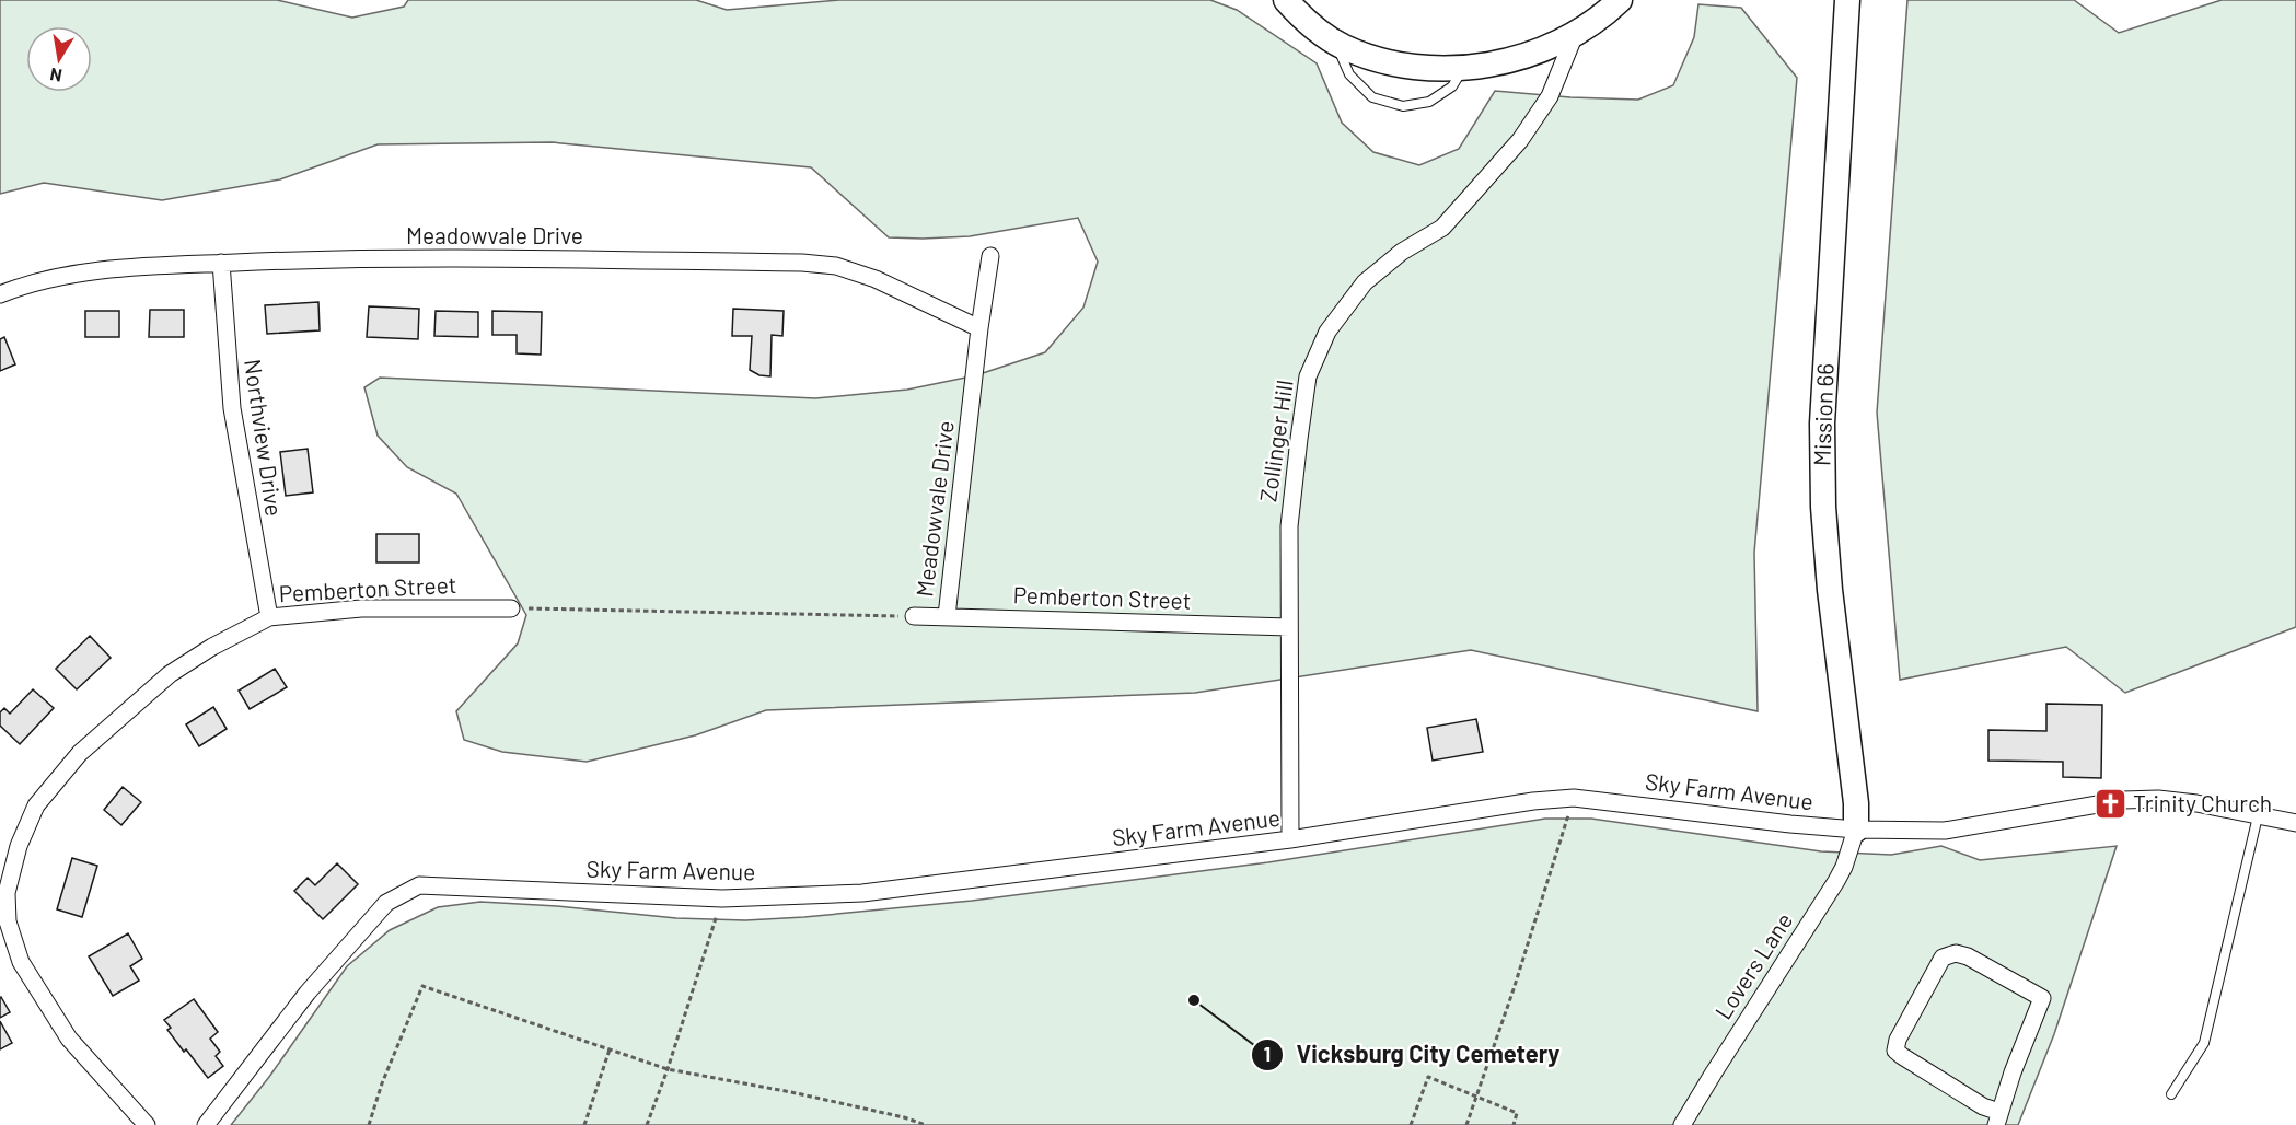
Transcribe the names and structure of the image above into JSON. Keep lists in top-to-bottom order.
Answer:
{
  "streets": {
    "street": [
      "Meadowvale Drive",
      "Mission 66",
      "Northview Drive",
      "Zollinger Hill",
      "Pemberton Street",
      "Sky Farm Avenue",
      "Lovers Lane"
    ]
  },
  "crossings": [
    ["Meadowvale Drive", "Northview Drive"],
    ["Meadowvale Drive", "Pemberton Street"],
    ["Mission 66", "Sky Farm Avenue"],
    ["Mission 66", "Lovers Lane"],
    ["Northview Drive", "Pemberton Street"],
    ["Zollinger Hill", "Pemberton Street"],
    ["Zollinger Hill", "Sky Farm Avenue"],
    ["Sky Farm Avenue", "Lovers Lane"]
  ],
  "places": {
    "church": ["Trinity Church"],
    "other": ["Vicksburg City Cemetery"]
  },
  "north": "bottom"
}
